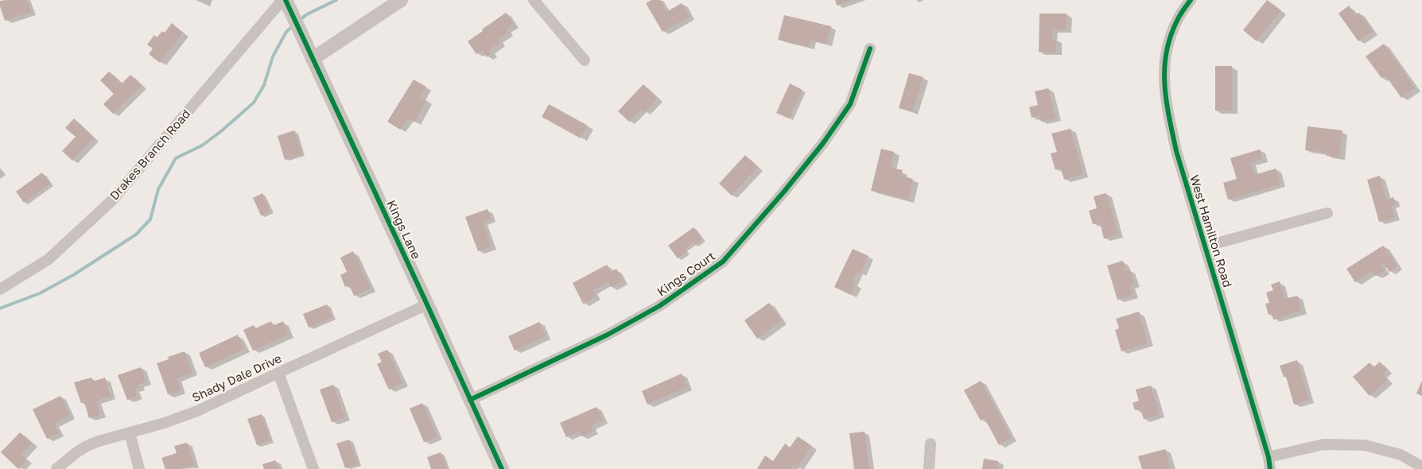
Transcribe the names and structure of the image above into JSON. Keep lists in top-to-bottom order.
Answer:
{
  "streets": {
    "street": [
      "Drakes Branch Road",
      "Kings Lane",
      "West Hamilton Road",
      "Kings Court",
      "Shady Dale Drive"
    ]
  },
  "crossings": [
    ["Kings Lane", "Kings Court"],
    ["Kings Lane", "Shady Dale Drive"]
  ]
}
